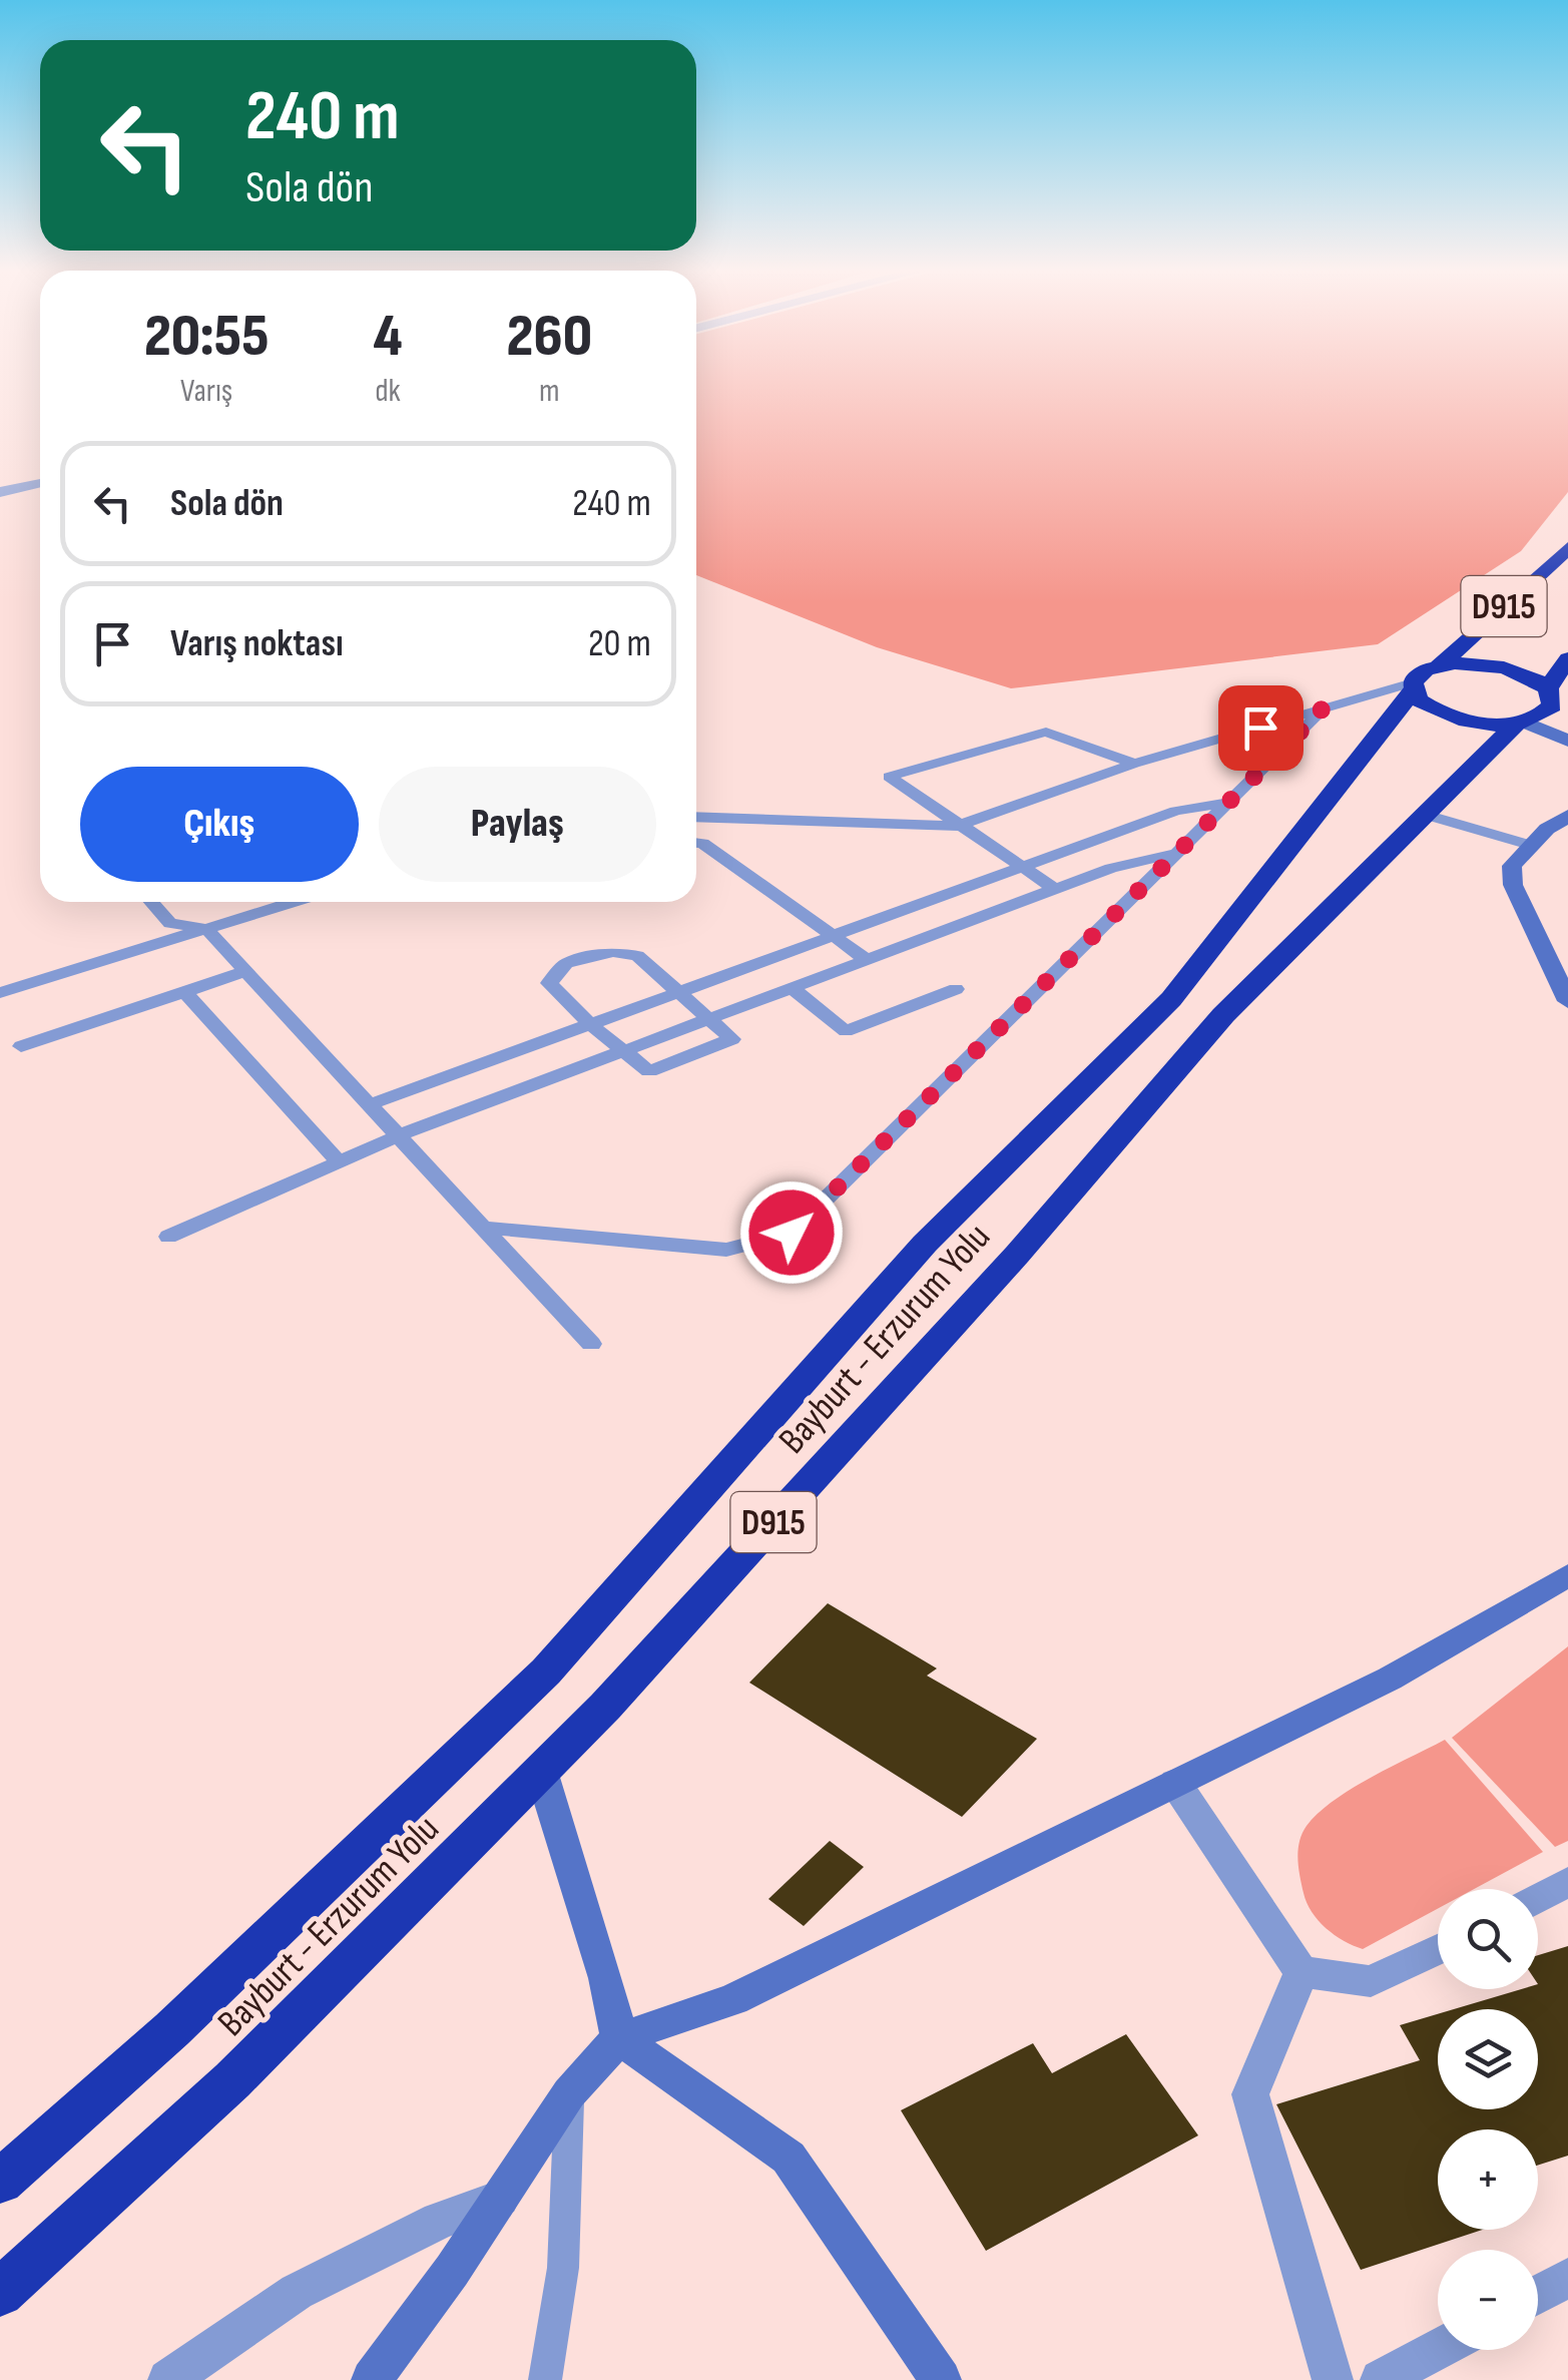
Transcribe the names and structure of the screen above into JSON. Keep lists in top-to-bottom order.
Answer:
{
  "streets": {
    "highway": ["D915", "Bayburt - Erzurum Yolu"]
  },
  "page": {
    "turn": ["240 m", "Sola dön"],
    "eta": [
      "20:55",
      "Varış",
      "4",
      "dk",
      "260",
      "m"
    ],
    "list": [
      {
        "name": "Sola dön",
        "value": "240 m"
      },
      {
        "name": "Varış noktası",
        "value": "20 m"
      }
    ],
    "buttons": ["Çıkış", "Paylaş"],
    "map_buttons": ["+", "−"]
  }
}
